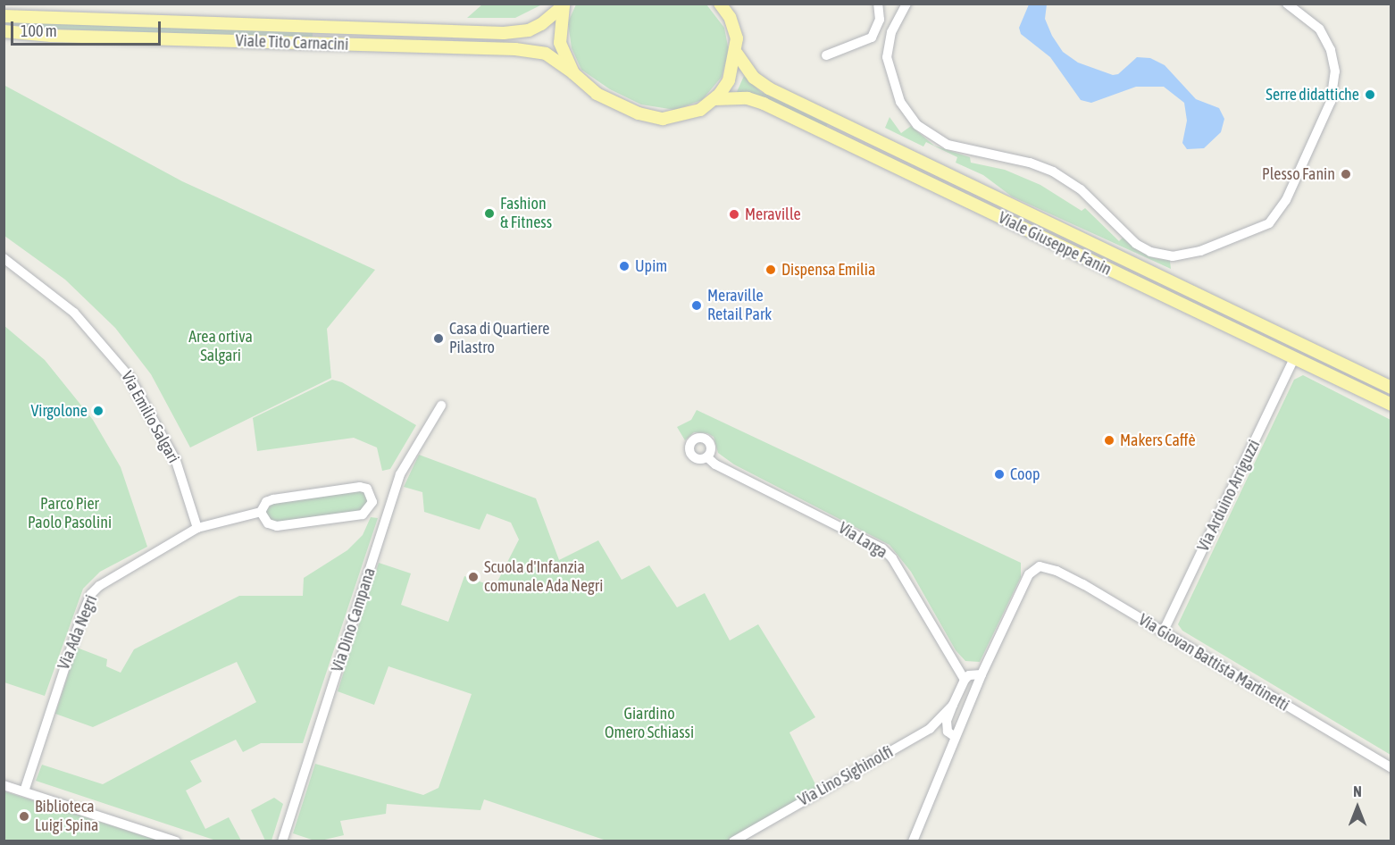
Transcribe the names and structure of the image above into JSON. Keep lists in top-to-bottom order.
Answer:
{
  "streets": {
    "main road": ["Viale Tito Carnacini", "Viale Giuseppe Fanin"],
    "street": [
      "Via Emilio Salgari",
      "Via Arduino Arriguzzi",
      "Via Larga",
      "Via Dino Campana",
      "Via Ada Negri",
      "Via Giovan Battista Martinetti",
      "Via Lino Sighinolfi"
    ]
  },
  "crossings": [
    ["Viale Tito Carnacini", "Viale Giuseppe Fanin"],
    ["Viale Giuseppe Fanin", "Via Arduino Arriguzzi"],
    ["Via Emilio Salgari", "Via Ada Negri"],
    ["Via Arduino Arriguzzi", "Via Giovan Battista Martinetti"]
  ],
  "parks": ["Area ortiva Salgari", "Parco Pier Paolo Pasolini", "Giardino Omero Schiassi"],
  "places": [
    "Serre didattiche",
    "Plesso Fanin",
    "Fashion & Fitness",
    "Meraville",
    "Upim",
    "Dispensa Emilia",
    "Meraville Retail Park",
    "Casa di Quartiere Pilastro",
    "Virgolone",
    "Makers Caffè",
    "Coop",
    "Scuola d'Infanzia comunale Ada Negri",
    "Biblioteca Luigi Spina"
  ],
  "scale_bar": "100 m",
  "north": "top"
}
